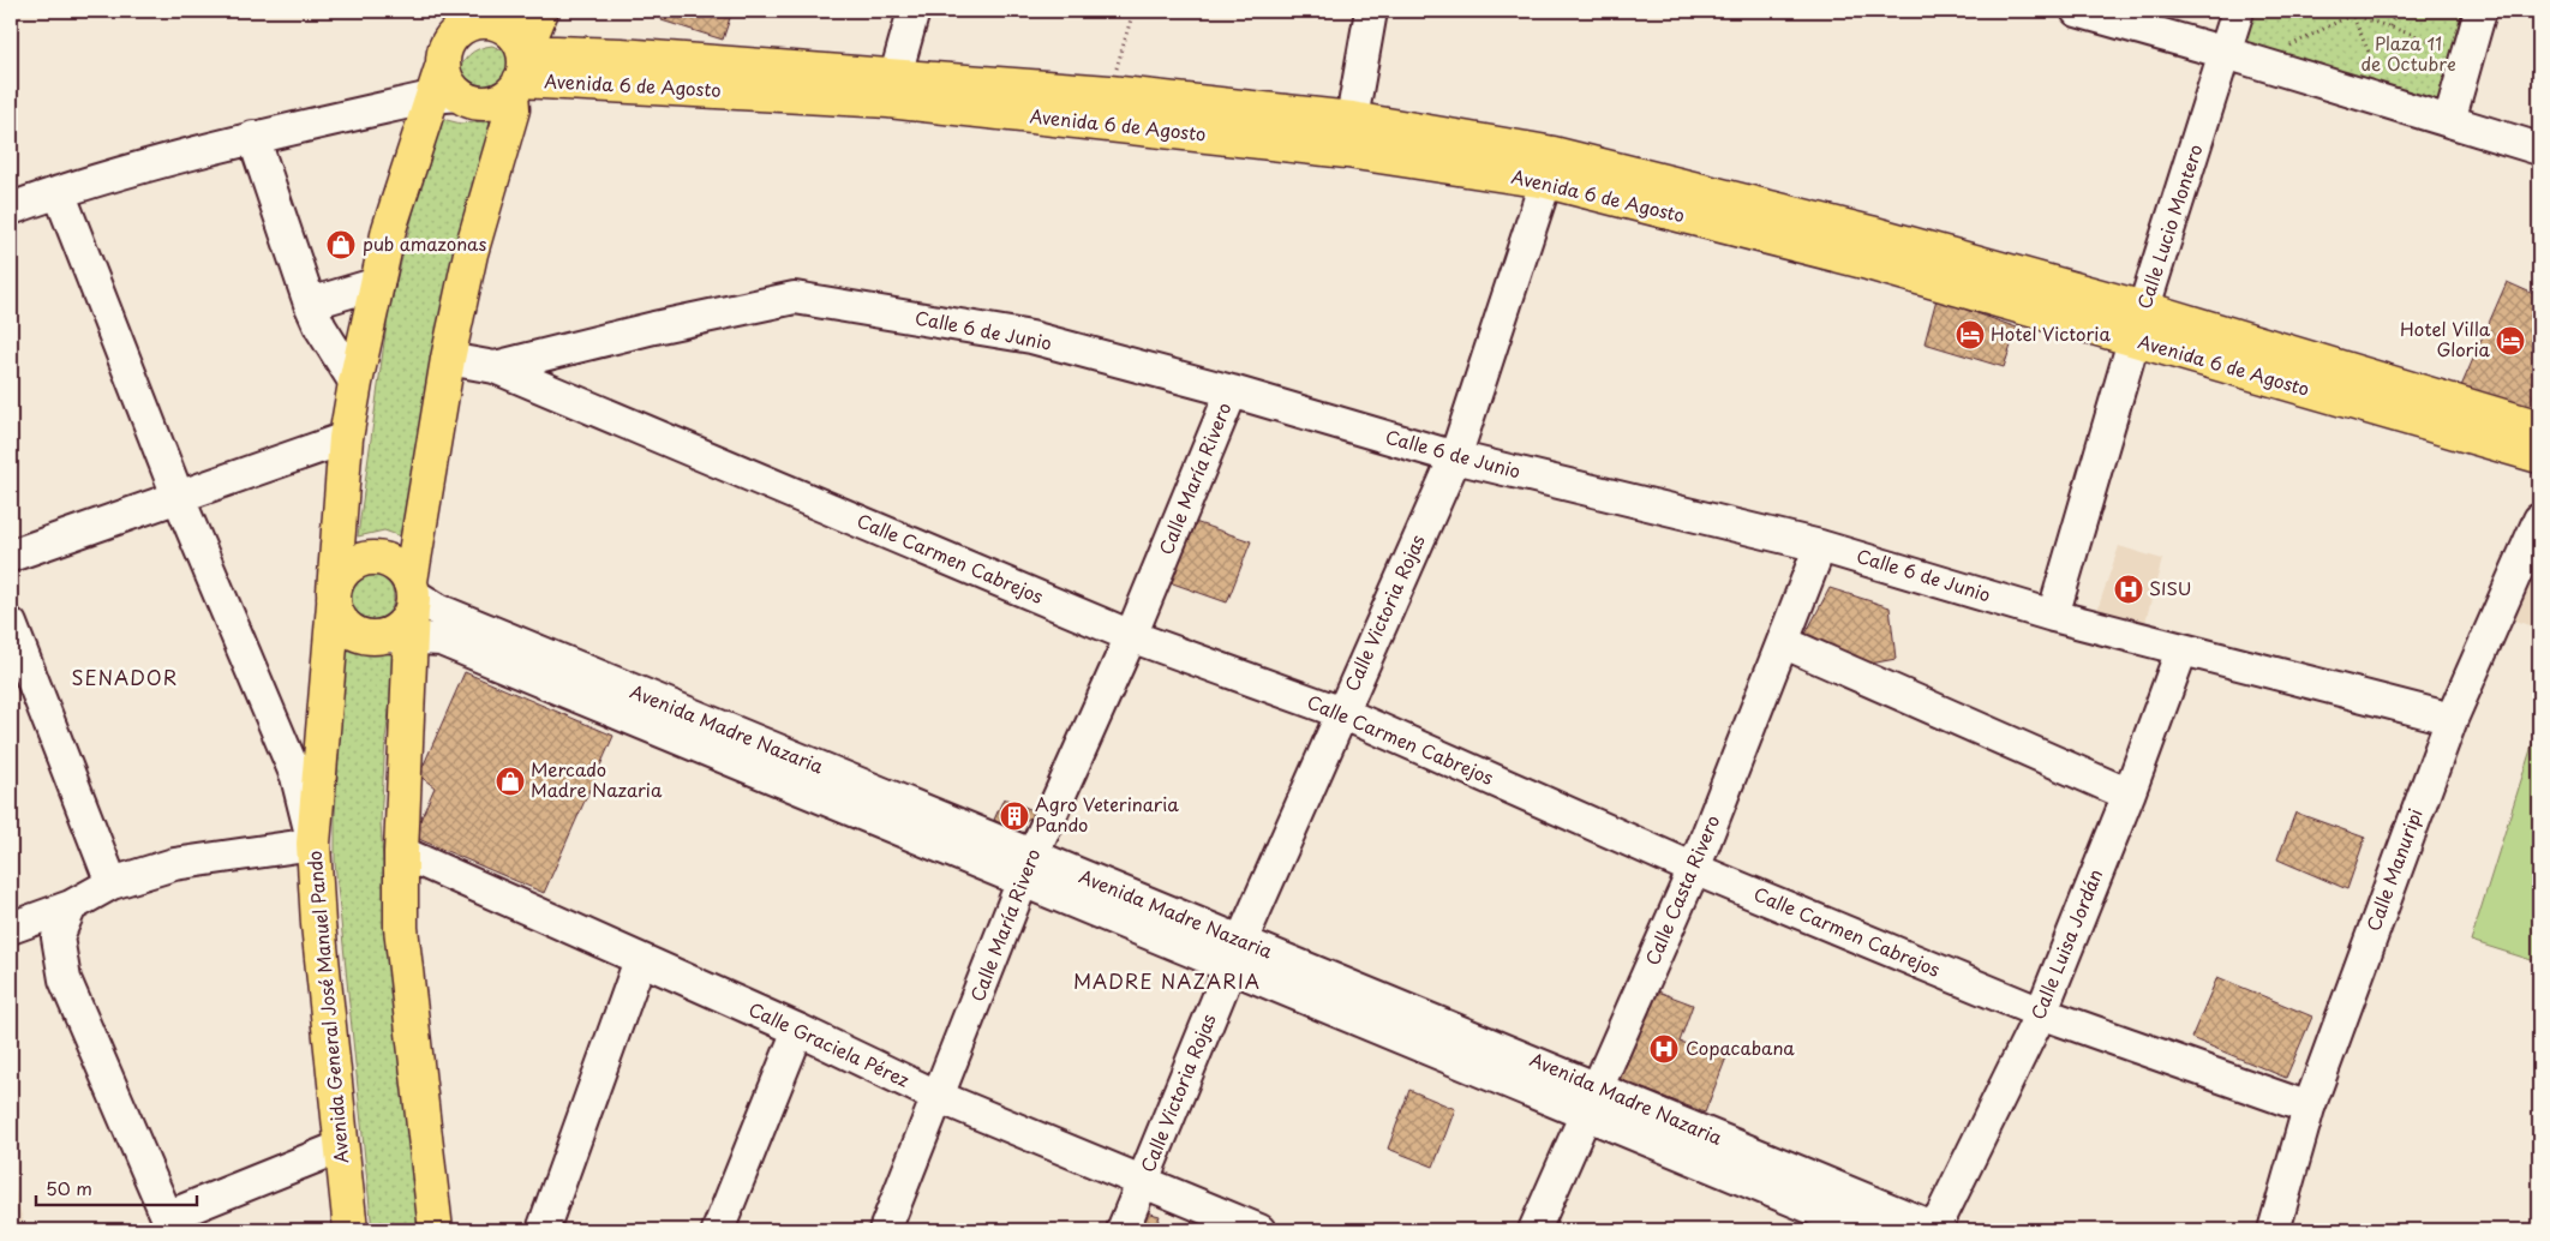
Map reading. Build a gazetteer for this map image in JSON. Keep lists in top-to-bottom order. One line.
{"streets":{"main road":["Avenida 6 de Agosto","Avenida General José Manuel Pando"],"street":["Calle Lucio Montero","Calle 6 de Junio","Calle María Rivero","Calle Carmen Cabrejos","Calle Victoria Rojas","Avenida Madre Nazaria","Calle Manuripi","Calle Casta Rivero","Calle Luisa Jordán","Calle Graciela Pérez"]},"crossings":[["Avenida 6 de Agosto","Calle Lucio Montero"],["Avenida 6 de Agosto","Calle Victoria Rojas"],["Calle Lucio Montero","Calle 6 de Junio"],["Calle 6 de Junio","Calle María Rivero"],["Calle 6 de Junio","Calle Carmen Cabrejos"],["Calle 6 de Junio","Calle Victoria Rojas"],["Calle 6 de Junio","Calle Manuripi"],["Calle 6 de Junio","Calle Casta Rivero"],["Calle 6 de Junio","Calle Luisa Jordán"],["Calle María Rivero","Calle Carmen Cabrejos"],["Calle María Rivero","Avenida Madre Nazaria"],["Calle María Rivero","Calle Graciela Pérez"],["Calle Carmen Cabrejos","Calle Victoria Rojas"],["Calle Carmen Cabrejos","Calle Manuripi"],["Calle Carmen Cabrejos","Calle Casta Rivero"],["Calle Carmen Cabrejos","Calle Luisa Jordán"],["Calle Victoria Rojas","Avenida Madre Nazaria"],["Calle Victoria Rojas","Calle Graciela Pérez"],["Avenida Madre Nazaria","Calle Casta Rivero"],["Avenida Madre Nazaria","Calle Luisa Jordán"],["Avenida Madre Nazaria","Avenida General José Manuel Pando"]],"districts":["SENADOR","MADRE NAZARIA"],"parks":["Plaza 11 de Octubre"],"places":{"shop":["pub amazonas","Mercado Madre Nazaria"],"hotel":["Hotel Victoria","Hotel Villa Gloria"],"hospital":["SISU","Copacabana"],"building":["Agro Veterinaria Pando"]},"scale_bar":"50 m"}
